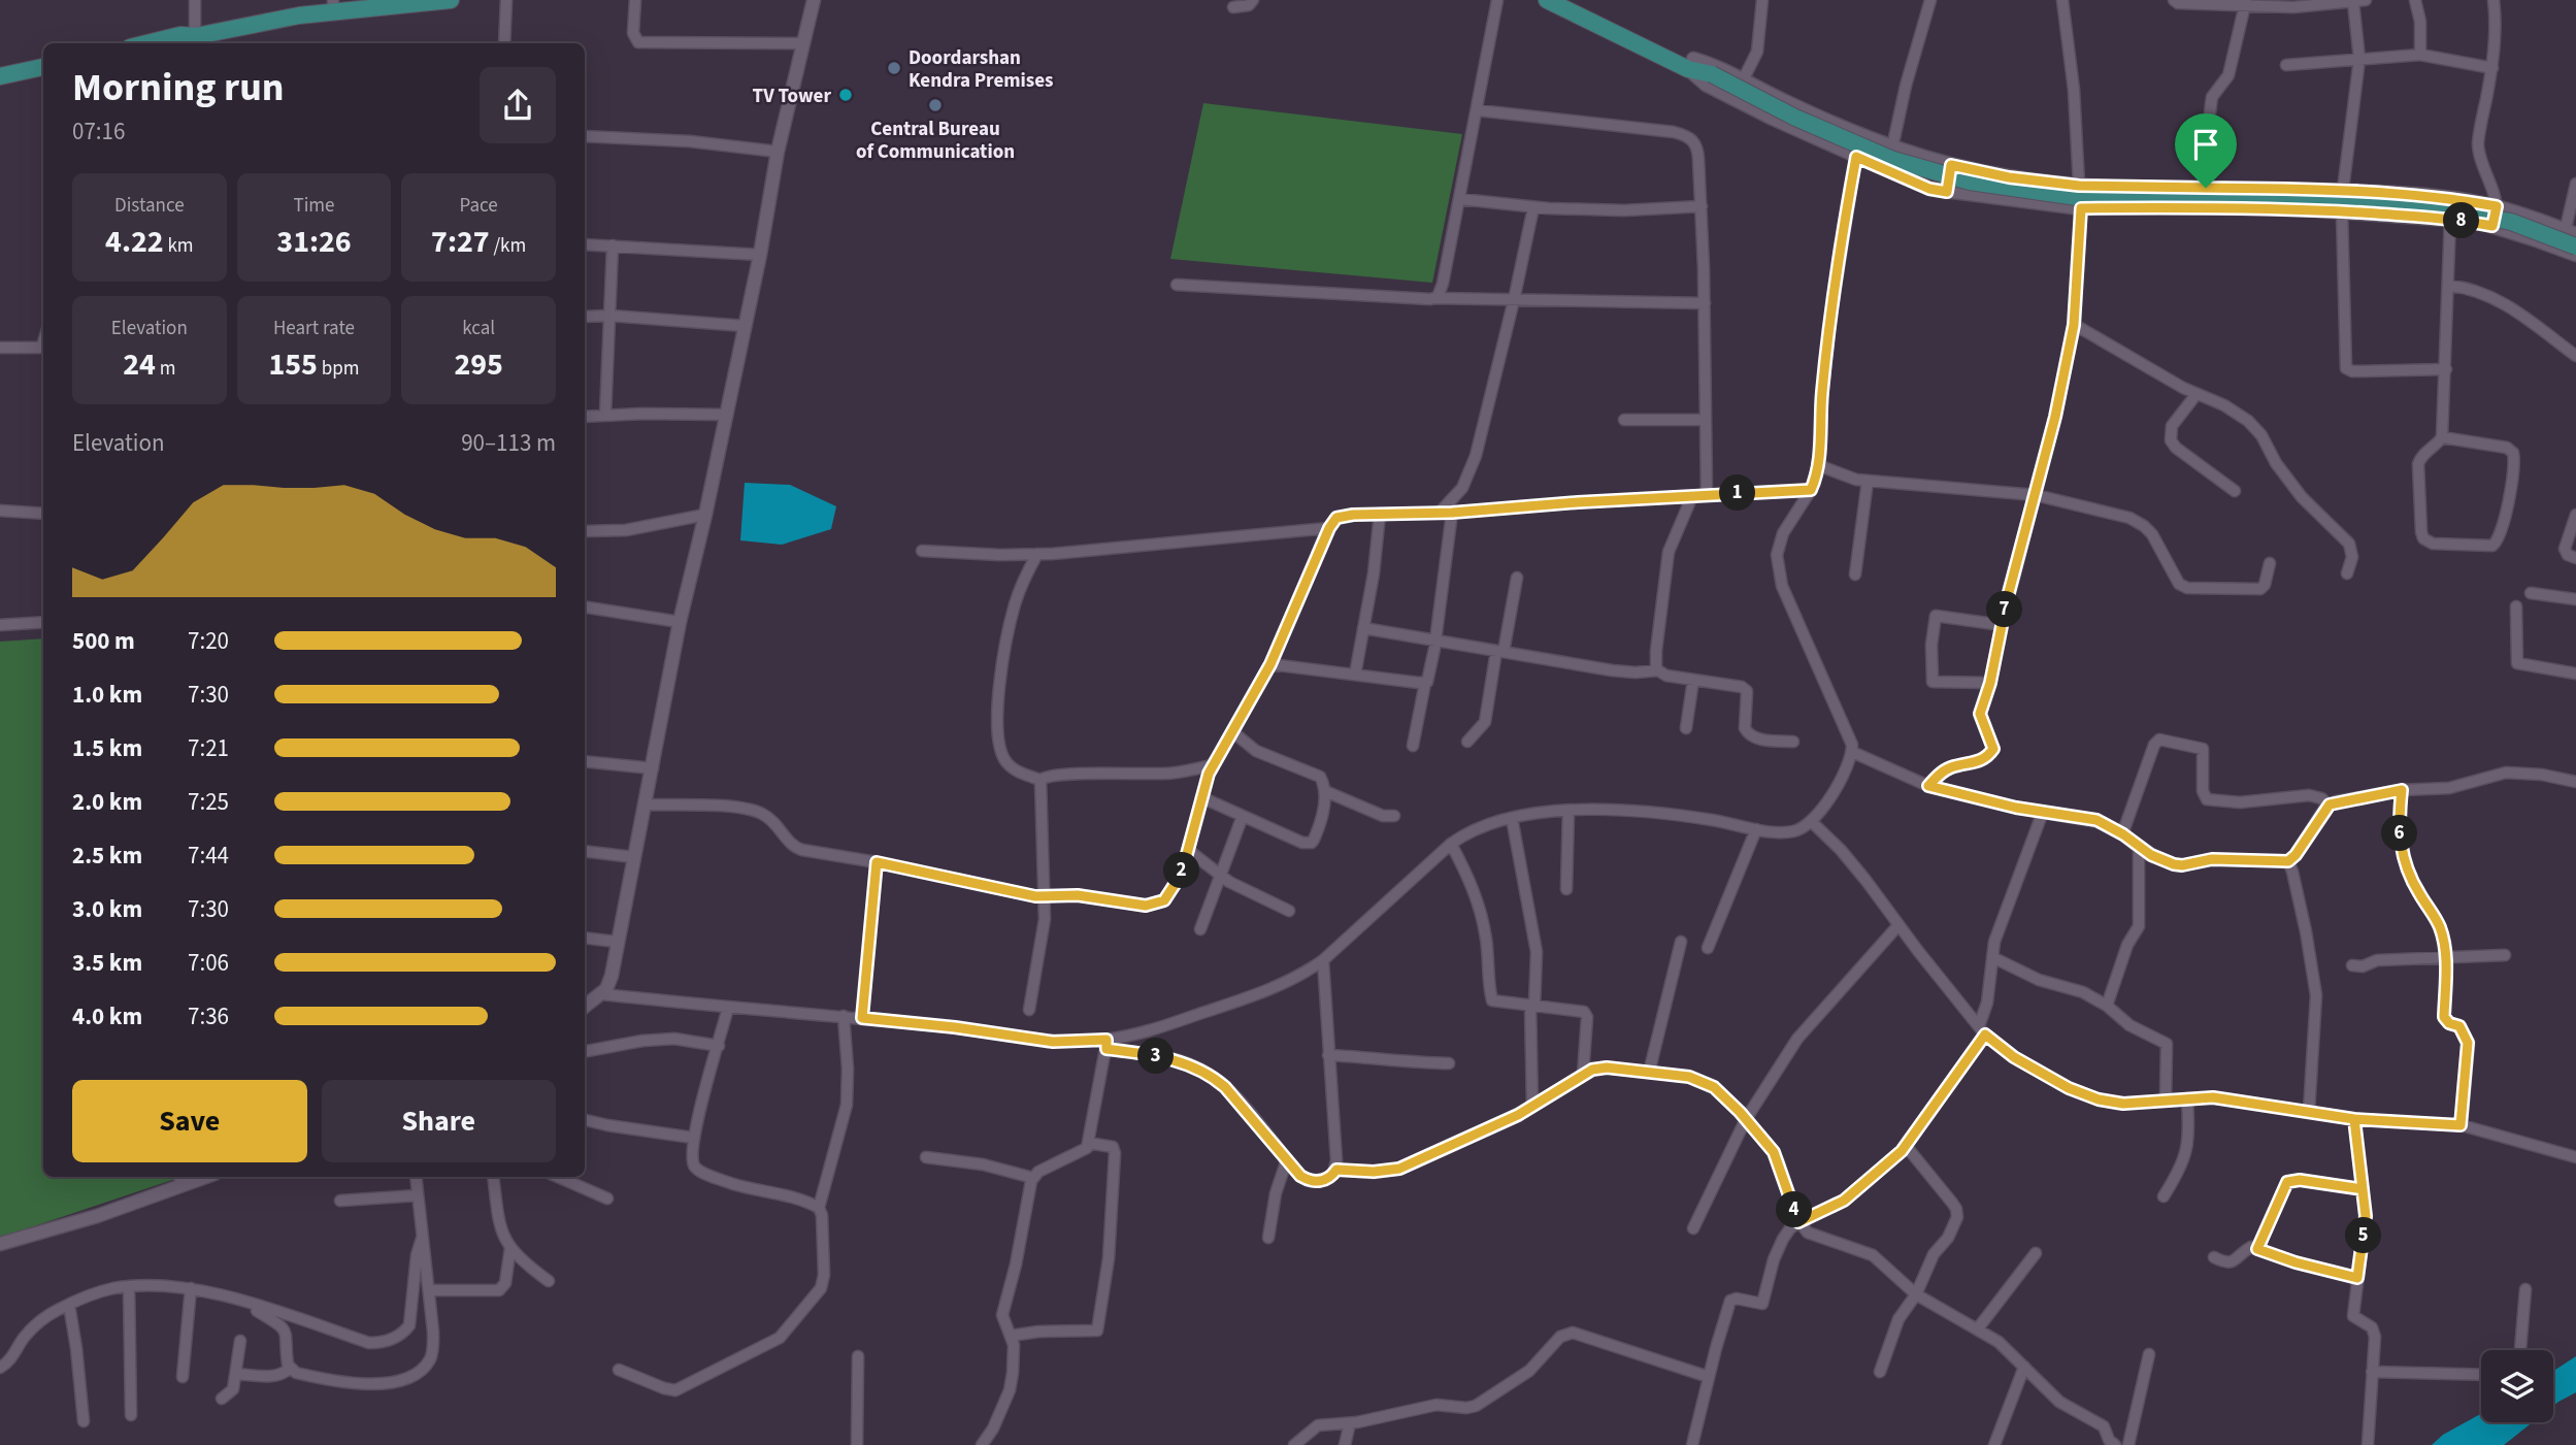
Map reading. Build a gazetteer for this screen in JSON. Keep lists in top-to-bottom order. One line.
{"places":["Doordarshan Kendra Premises","TV Tower","Central Bureau of Communication"],"page":{"heading":["Morning run","07:16"],"stats":[["Distance","4.22 km"],["Time","31:26"],["Pace","7:27 /km"],["Elevation","24 m"],["Heart rate","155 bpm"],["kcal","295"]],"pins":["8","1","7","6","2","3","4","5"],"chart":["Elevation","90–113 m"],"list":[{"name":"500 m","note":"7:20"},{"name":"1.0 km","note":"7:30"},{"name":"1.5 km","note":"7:21"},{"name":"2.0 km","note":"7:25"},{"name":"2.5 km","note":"7:44"},{"name":"3.0 km","note":"7:30"},{"name":"3.5 km","note":"7:06"},{"name":"4.0 km","note":"7:36"}],"buttons":["Save","Share"]}}
